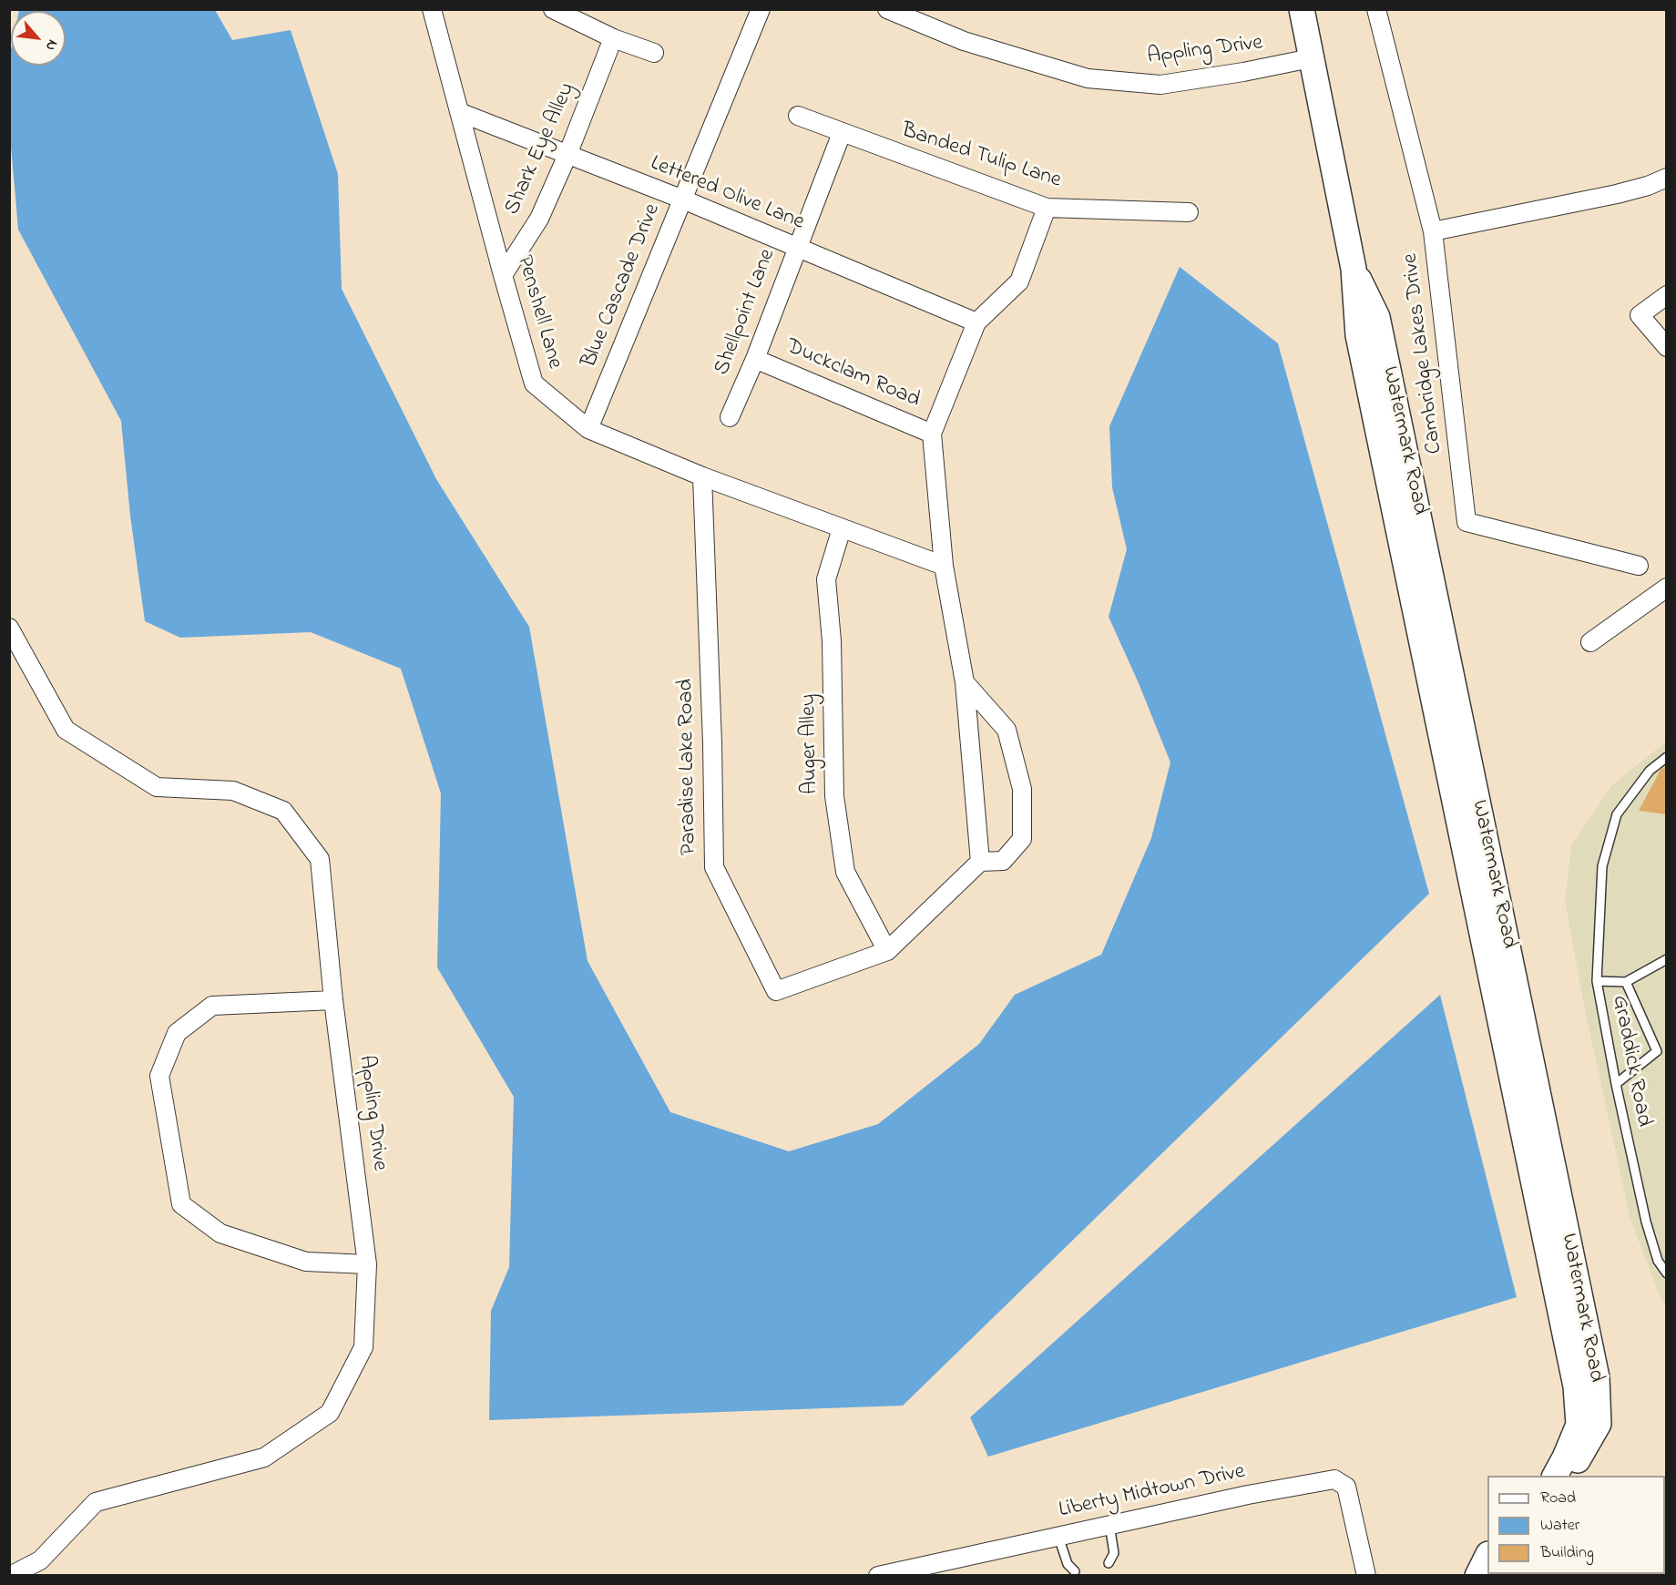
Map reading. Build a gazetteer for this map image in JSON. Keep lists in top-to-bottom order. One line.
{"streets":{"street":["Appling Drive","Shark Eye Alley","Banded Tulip Lane","Lettered Olive Lane","Blue Cascade Drive","Penshell Lane","Shellpoint Lane","Cambridge Lakes Drive","Duckclam Road","Watermark Road","Auger Alley","Paradise Lake Road","Liberty Midtown Drive"],"lane":["Graddick Road"]},"crossings":[["Appling Drive","Watermark Road"],["Shark Eye Alley","Lettered Olive Lane"],["Shark Eye Alley","Penshell Lane"],["Banded Tulip Lane","Shellpoint Lane"],["Lettered Olive Lane","Blue Cascade Drive"],["Lettered Olive Lane","Penshell Lane"],["Lettered Olive Lane","Shellpoint Lane"],["Blue Cascade Drive","Penshell Lane"],["Penshell Lane","Auger Alley"],["Penshell Lane","Paradise Lake Road"],["Shellpoint Lane","Duckclam Road"],["Auger Alley","Paradise Lake Road"]],"legend":["Road","Water","Building"],"north":"bottom right"}
